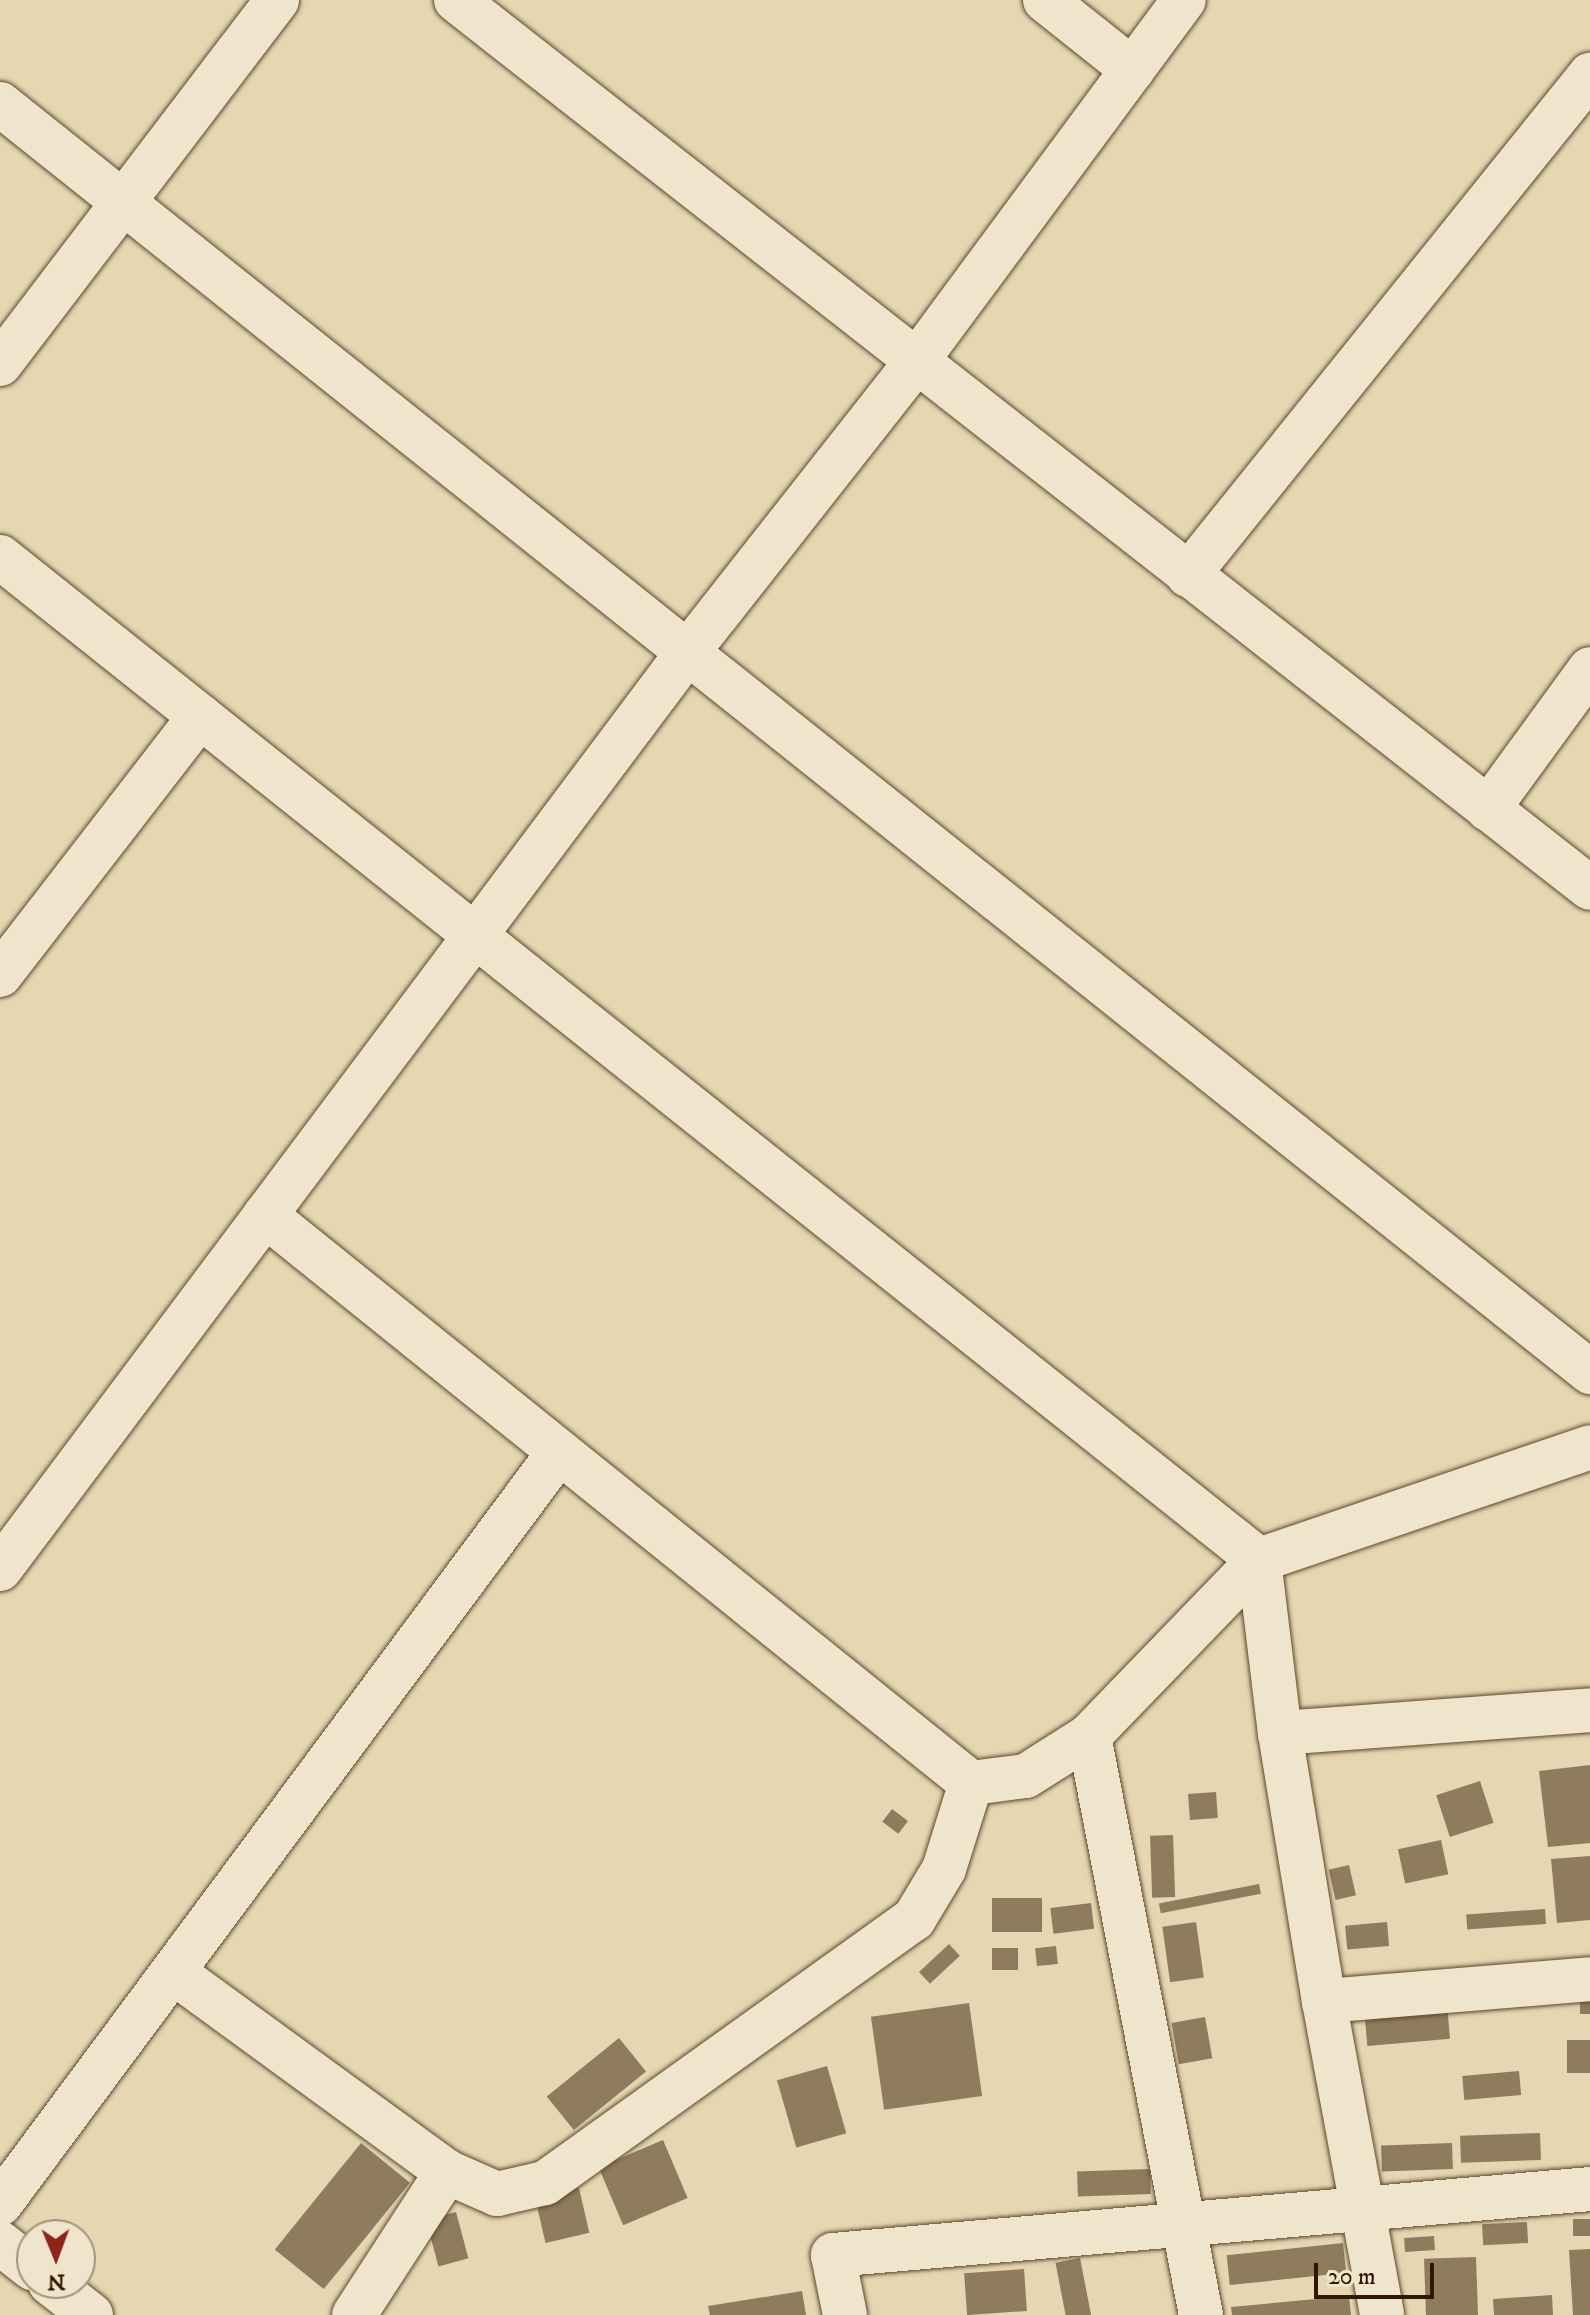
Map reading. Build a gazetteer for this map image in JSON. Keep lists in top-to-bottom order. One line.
{"scale_bar":"20 m","north":"bottom"}
